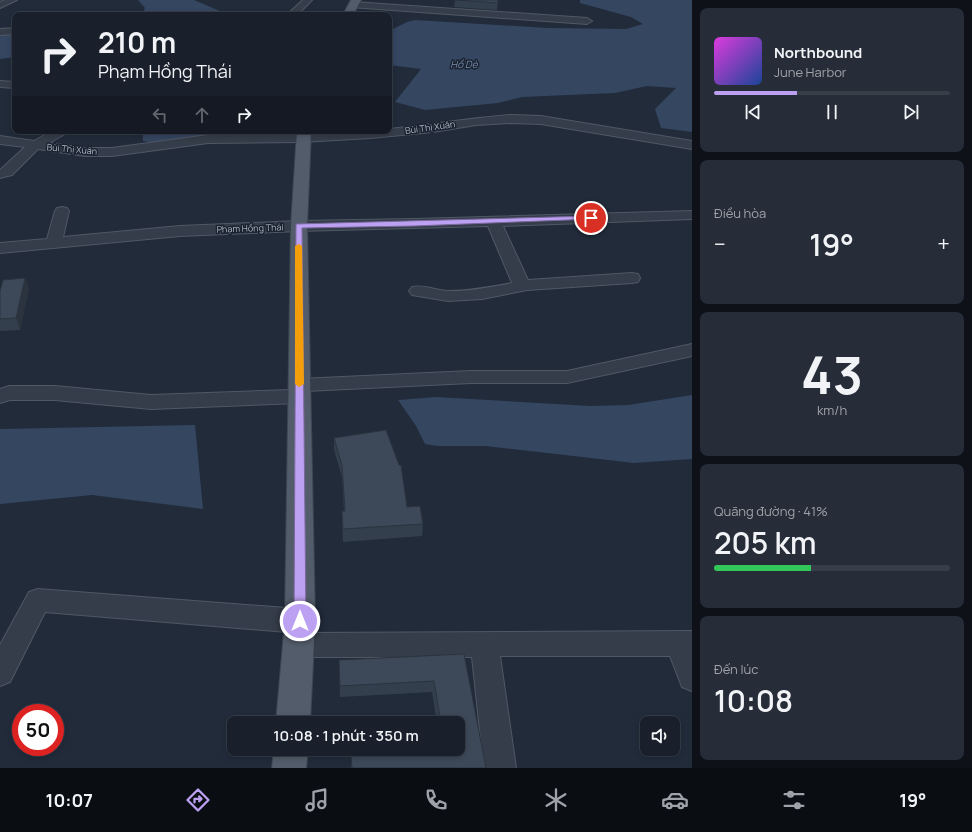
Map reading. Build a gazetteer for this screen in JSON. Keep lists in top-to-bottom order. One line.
{"streets":{"street":["Bùi Thị Xuân","Phạm Hồng Thái"]},"water":["Hồ Dè"],"page":{"turn":["210 m","Phạm Hồng Thái"],"song":["Northbound","June Harbor"],"tile":["Điều hòa",["43","km/h"],["Quãng đường · 41%","205 km"],["Đến lúc","10:08"]],"heat":["−","19°","+"],"limit":"50","trip":"10:08 · 1 phút · 350 m","tabs":["10:07","19°"]}}
